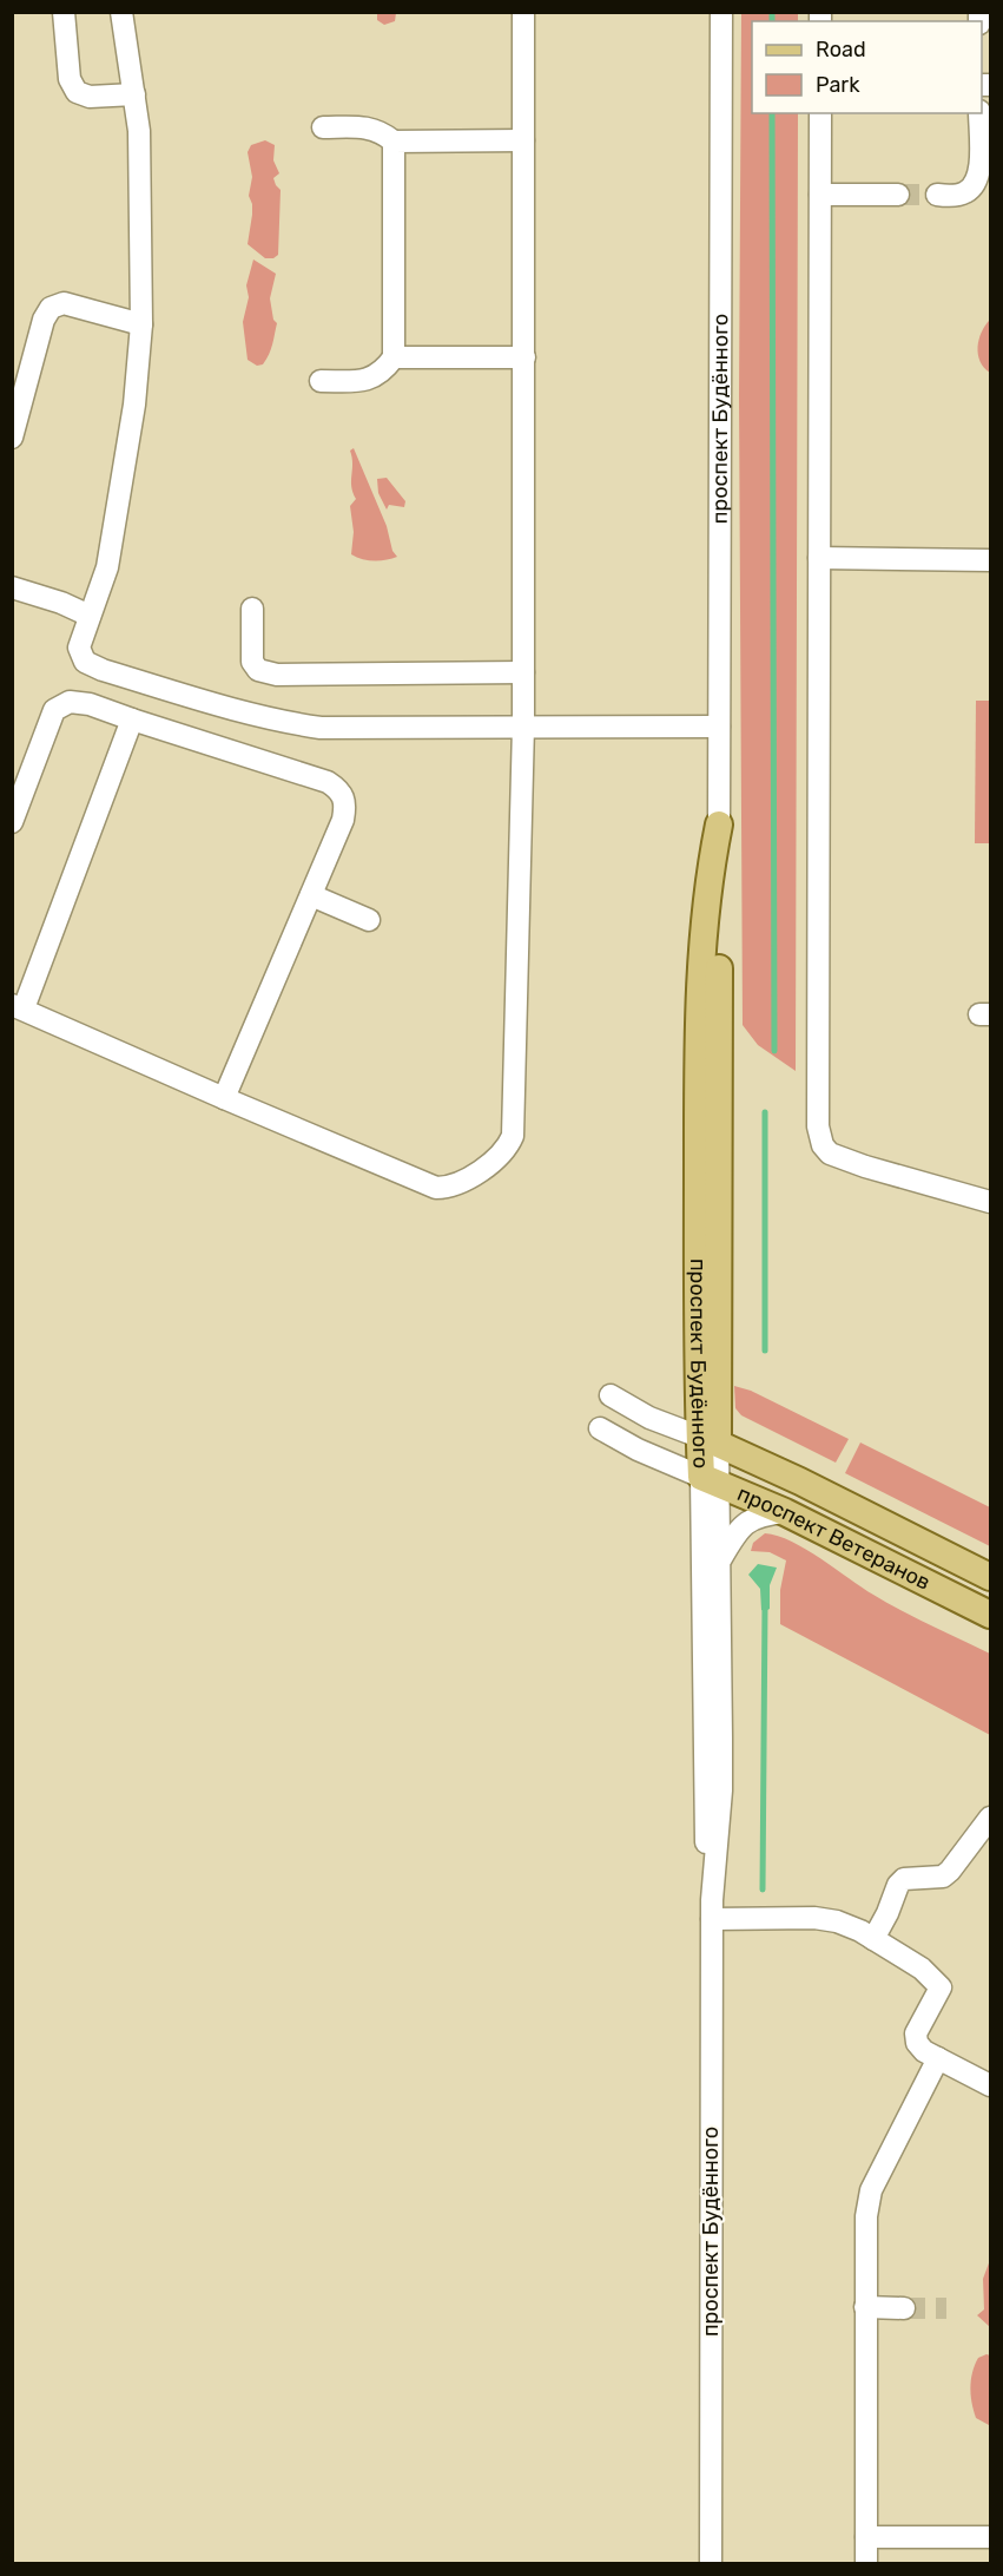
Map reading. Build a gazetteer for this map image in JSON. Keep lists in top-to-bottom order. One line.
{"streets":{"main road":["проспект Будённого","проспект Ветеранов"]},"crossings":[["проспект Будённого","проспект Ветеранов"]],"legend":["Road","Park"]}
